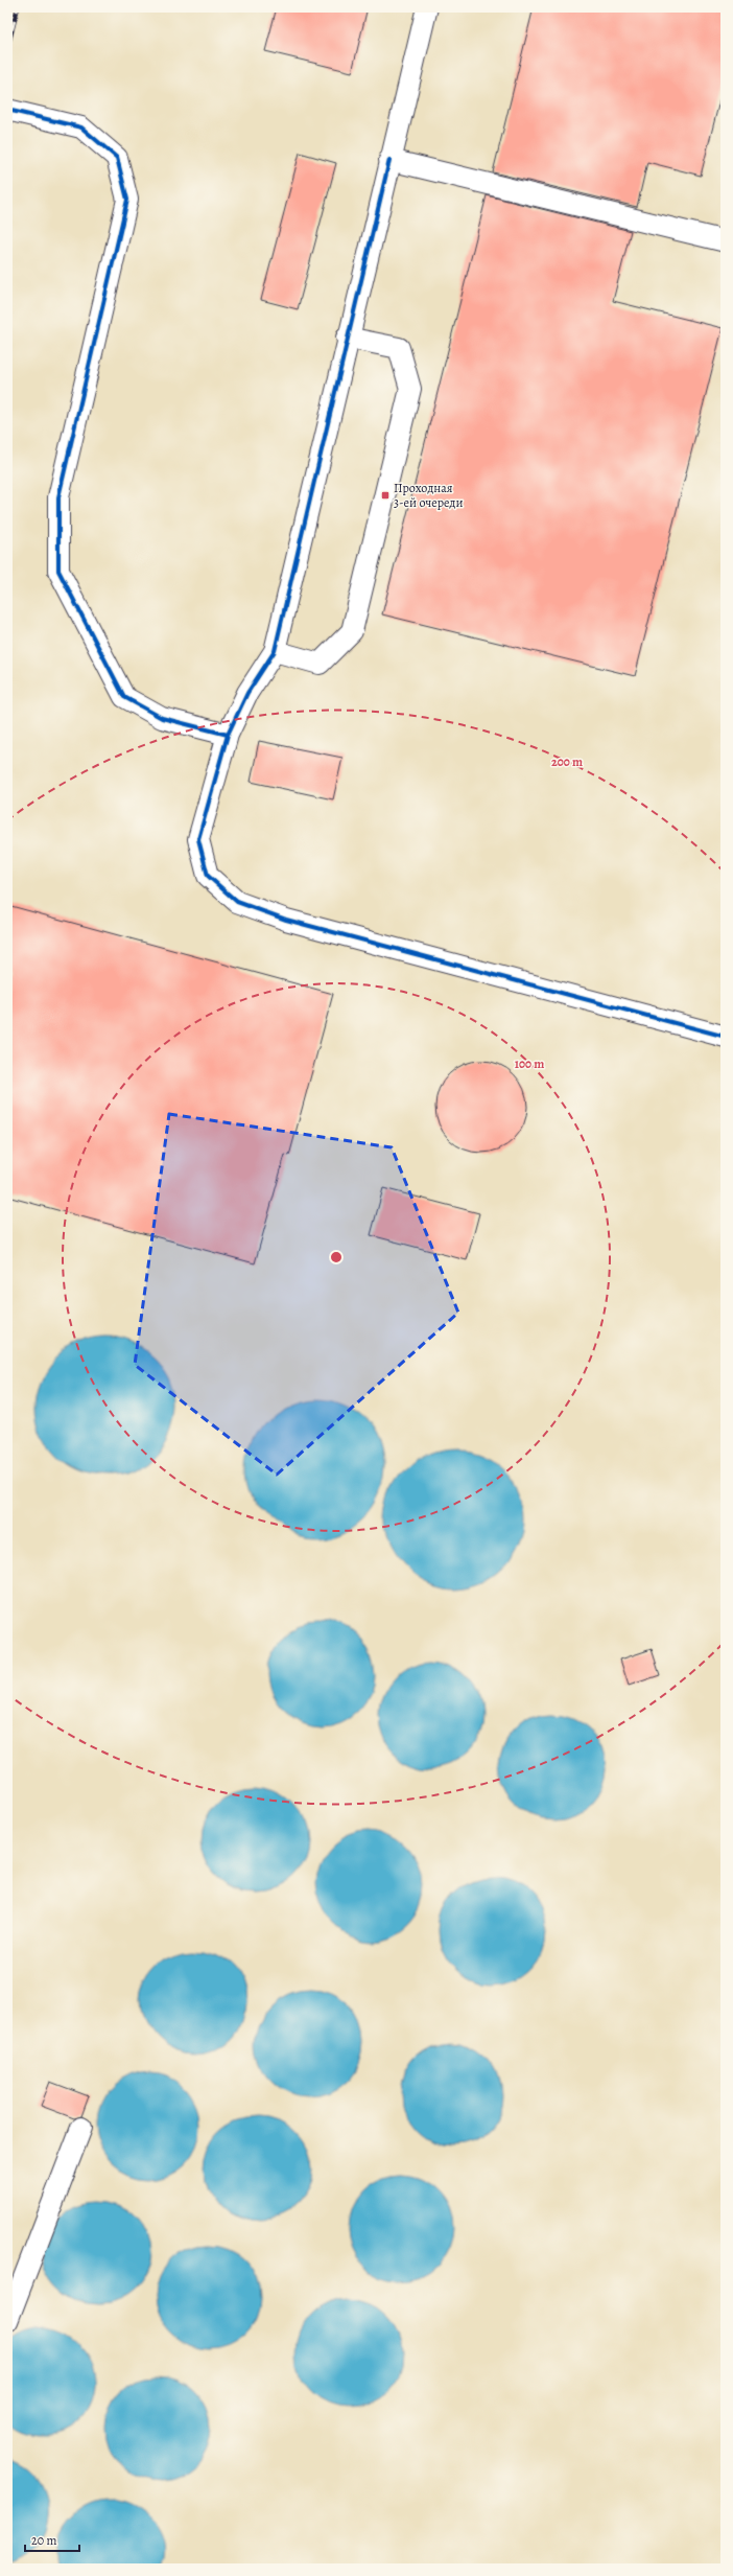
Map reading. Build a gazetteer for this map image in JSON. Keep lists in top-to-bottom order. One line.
{"places":{"transit":["Проходная 3-ей очереди"]},"scale_bar":"20 m","rings":["200 m","100 m"]}
